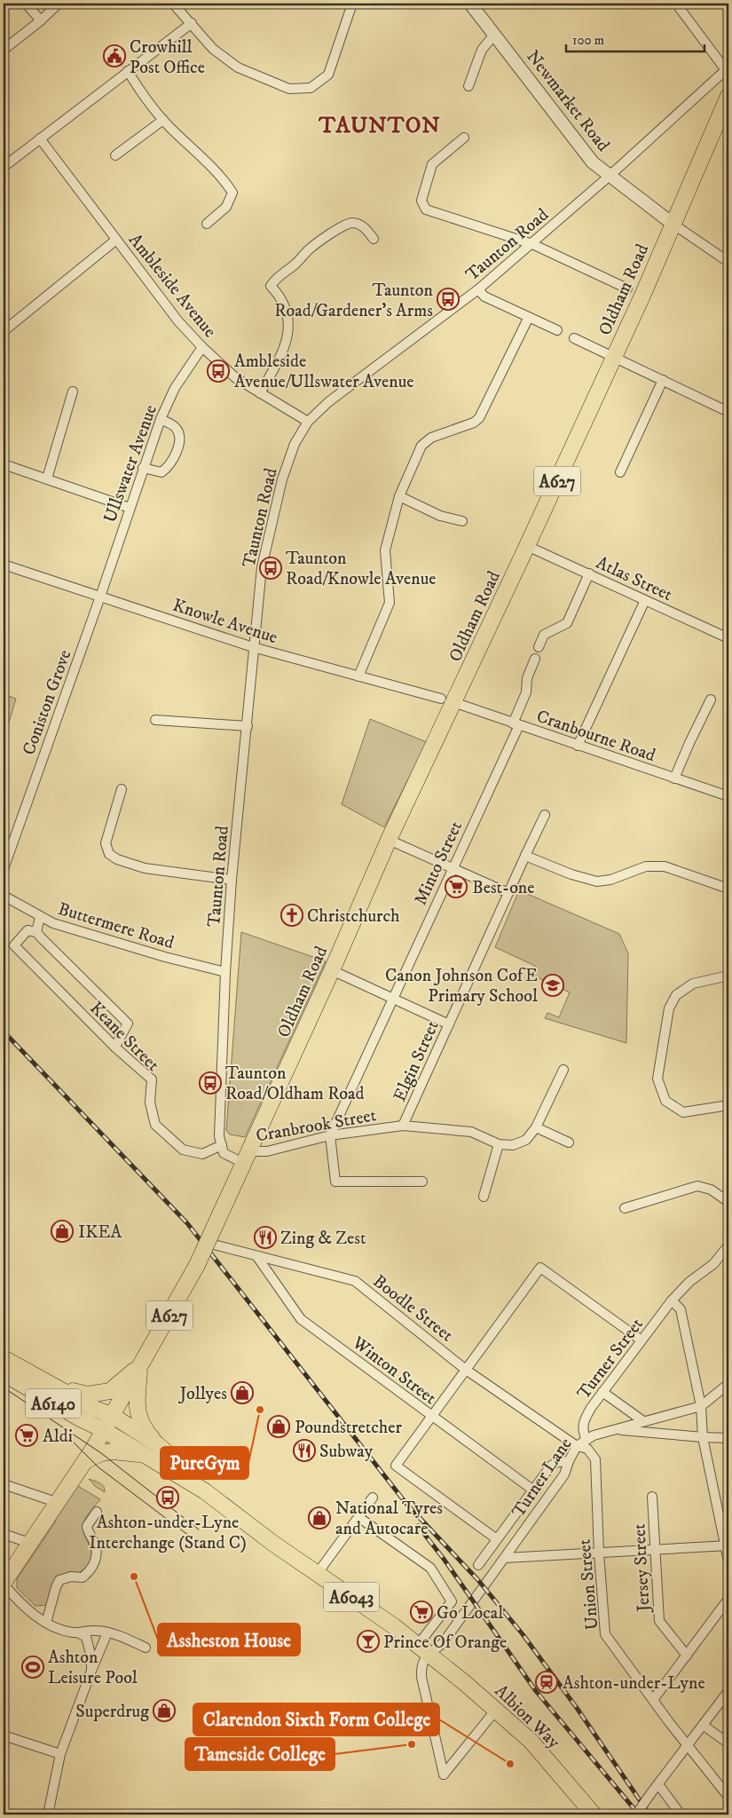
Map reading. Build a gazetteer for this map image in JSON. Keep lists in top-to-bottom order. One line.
{"streets":{"highway":["Oldham Road","A627","A6140","A6043","Albion Way"],"street":["Newmarket Road","Taunton Road","Ambleside Avenue","Ullswater Avenue","Atlas Street","Knowle Avenue","Coniston Grove","Cranbourne Road","Minto Street","Buttermere Road","Keane Street","Elgin Street","Cranbrook Street","Boodle Street","Turner Street","Winton Street","Turner Lane","Jersey Street","Union Street"]},"crossings":[["Newmarket Road","Taunton Road"],["Newmarket Road","Oldham Road"],["Taunton Road","Ambleside Avenue"],["Taunton Road","Knowle Avenue"],["Taunton Road","Buttermere Road"],["Taunton Road","Keane Street"],["Ambleside Avenue","Ullswater Avenue"],["Oldham Road","A627"],["Oldham Road","Atlas Street"],["Oldham Road","Knowle Avenue"],["Oldham Road","Cranbourne Road"],["Oldham Road","Cranbrook Street"],["Oldham Road","Boodle Street"],["Oldham Road","A6140"],["Oldham Road","A6043"],["Ullswater Avenue","Knowle Avenue"],["Ullswater Avenue","Coniston Grove"],["Knowle Avenue","Coniston Grove"],["Knowle Avenue","Cranbourne Road"],["Cranbourne Road","Minto Street"],["Minto Street","Cranbrook Street"],["Elgin Street","Cranbrook Street"],["Boodle Street","Winton Street"],["Boodle Street","Turner Lane"],["Boodle Street","Union Street"],["Turner Street","Turner Lane"],["A6140","A6043"],["Turner Lane","Union Street"],["Turner Lane","A6043"],["Turner Lane","Albion Way"],["A6043","Albion Way"]],"districts":["TAUNTON"],"places":{"public building":["Crowhill Post Office"],"bus stop":["Taunton Road/Gardener's Arms","Ambleside Avenue/Ullswater Avenue","Taunton Road/Knowle Avenue","Taunton Road/Oldham Road","Ashton-under-Lyne Interchange (Stand C)"],"supermarket":["Best-one","Aldi","Go Local"],"church":["Christchurch"],"school or university":["Canon Johnson CofE Primary School"],"shop":["IKEA","Jollyes","Poundstretcher","National Tyres and Autocare","Superdrug"],"restaurant":["Zing & Zest","Subway"],"other":["PureGym","Assheston House","Tameside College","Clarendon Sixth Form College"],"bar":["Prince Of Orange"],"sports":["Ashton Leisure Pool"],"station":["Ashton-under-Lyne"]},"scale_bar":"100 m"}
